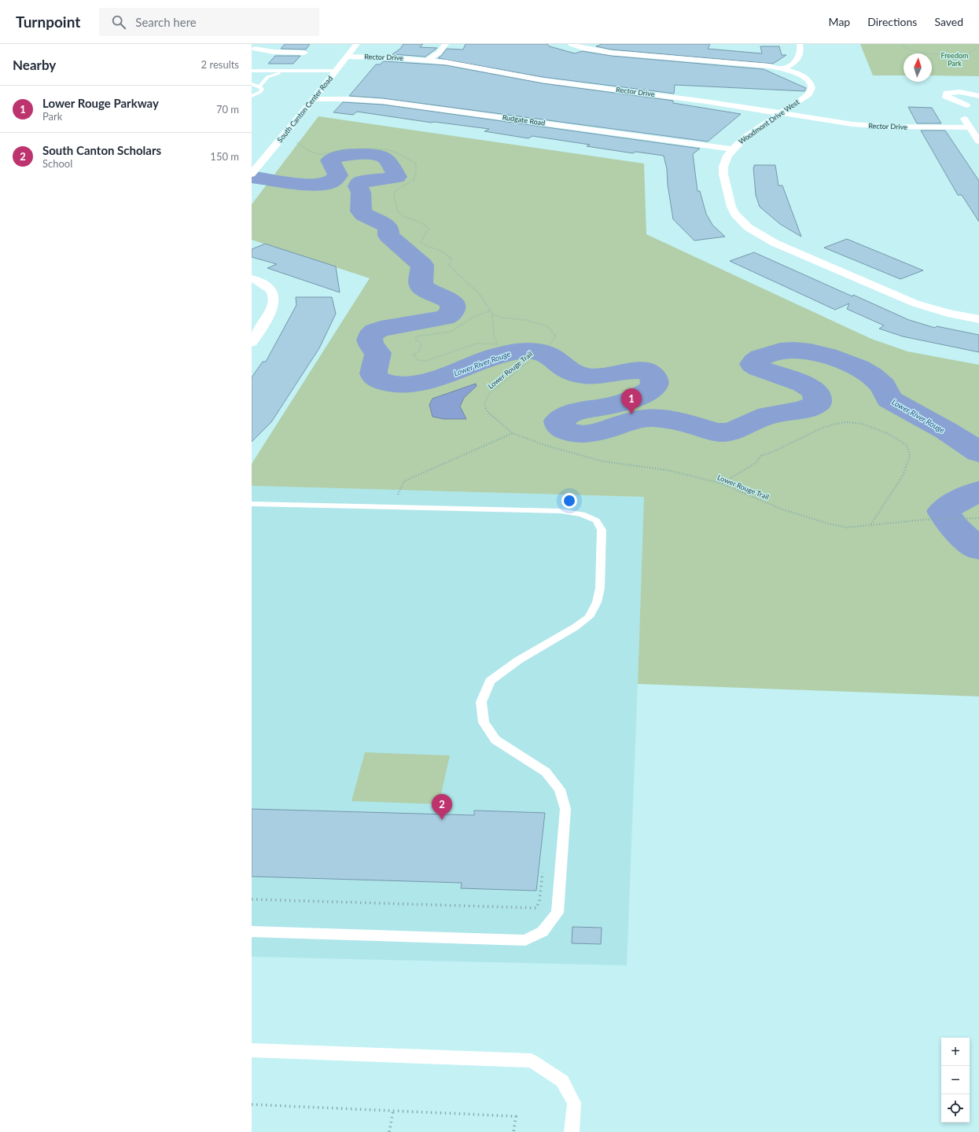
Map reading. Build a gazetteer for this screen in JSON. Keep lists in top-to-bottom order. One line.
{"streets":{"street":["Rector Drive","South Canton Center Road","Rudgate Road","Woodmont Drive West"],"path":["Lower Rouge Trail"]},"crossings":[["Rector Drive","South Canton Center Road"],["Rector Drive","Woodmont Drive West"],["South Canton Center Road","Rudgate Road"],["Rudgate Road","Woodmont Drive West"]],"water":["Lower River Rouge"],"parks":["Freedom Park"],"north":"top","page":{"header":"Turnpoint","search":"Search here","nav":["Map","Directions","Saved"],"heading":["Nearby","2 results"],"list":[{"mark":"1","name":"Lower Rouge Parkway","note":"Park","value":"70 m"},{"mark":"2","name":"South Canton Scholars","note":"School","value":"150 m"}],"pins":["1","2"],"map_buttons":["+","−"]}}
